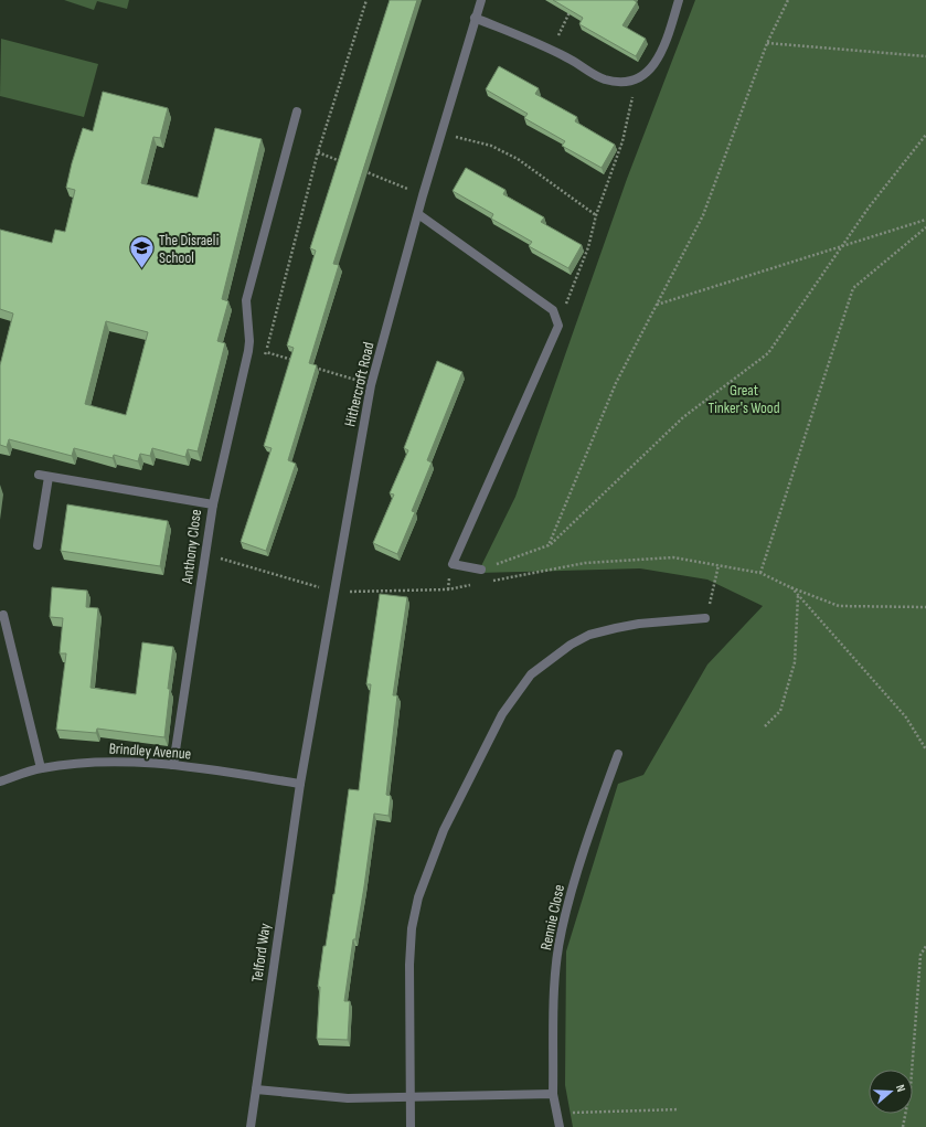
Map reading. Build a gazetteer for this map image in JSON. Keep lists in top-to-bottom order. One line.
{"streets":{"street":["Hithercroft Road","Anthony Close","Brindley Avenue","Rennie Close","Telford Way"]},"crossings":[["Hithercroft Road","Brindley Avenue"],["Hithercroft Road","Telford Way"],["Anthony Close","Brindley Avenue"],["Brindley Avenue","Telford Way"]],"parks":["Great Tinker's Wood"],"places":{"school or university":["The Disraeli School"]},"north":"right"}
